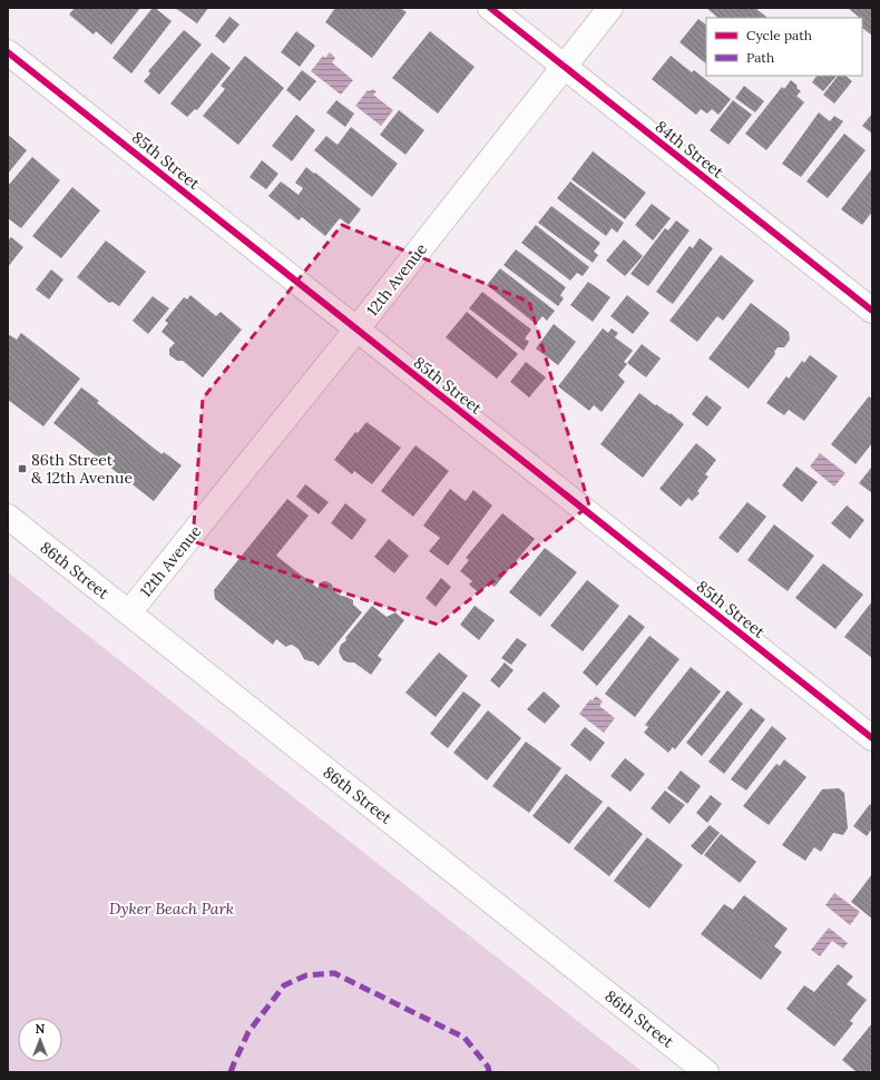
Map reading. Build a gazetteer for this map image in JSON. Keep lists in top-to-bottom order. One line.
{"streets":{"street":["84th Street","85th Street","12th Avenue","86th Street"]},"crossings":[["84th Street","12th Avenue"],["85th Street","12th Avenue"],["12th Avenue","86th Street"]],"parks":["Dyker Beach Park"],"places":{"transit":["86th Street & 12th Avenue"]},"legend":["Cycle path","Path"],"north":"top"}
